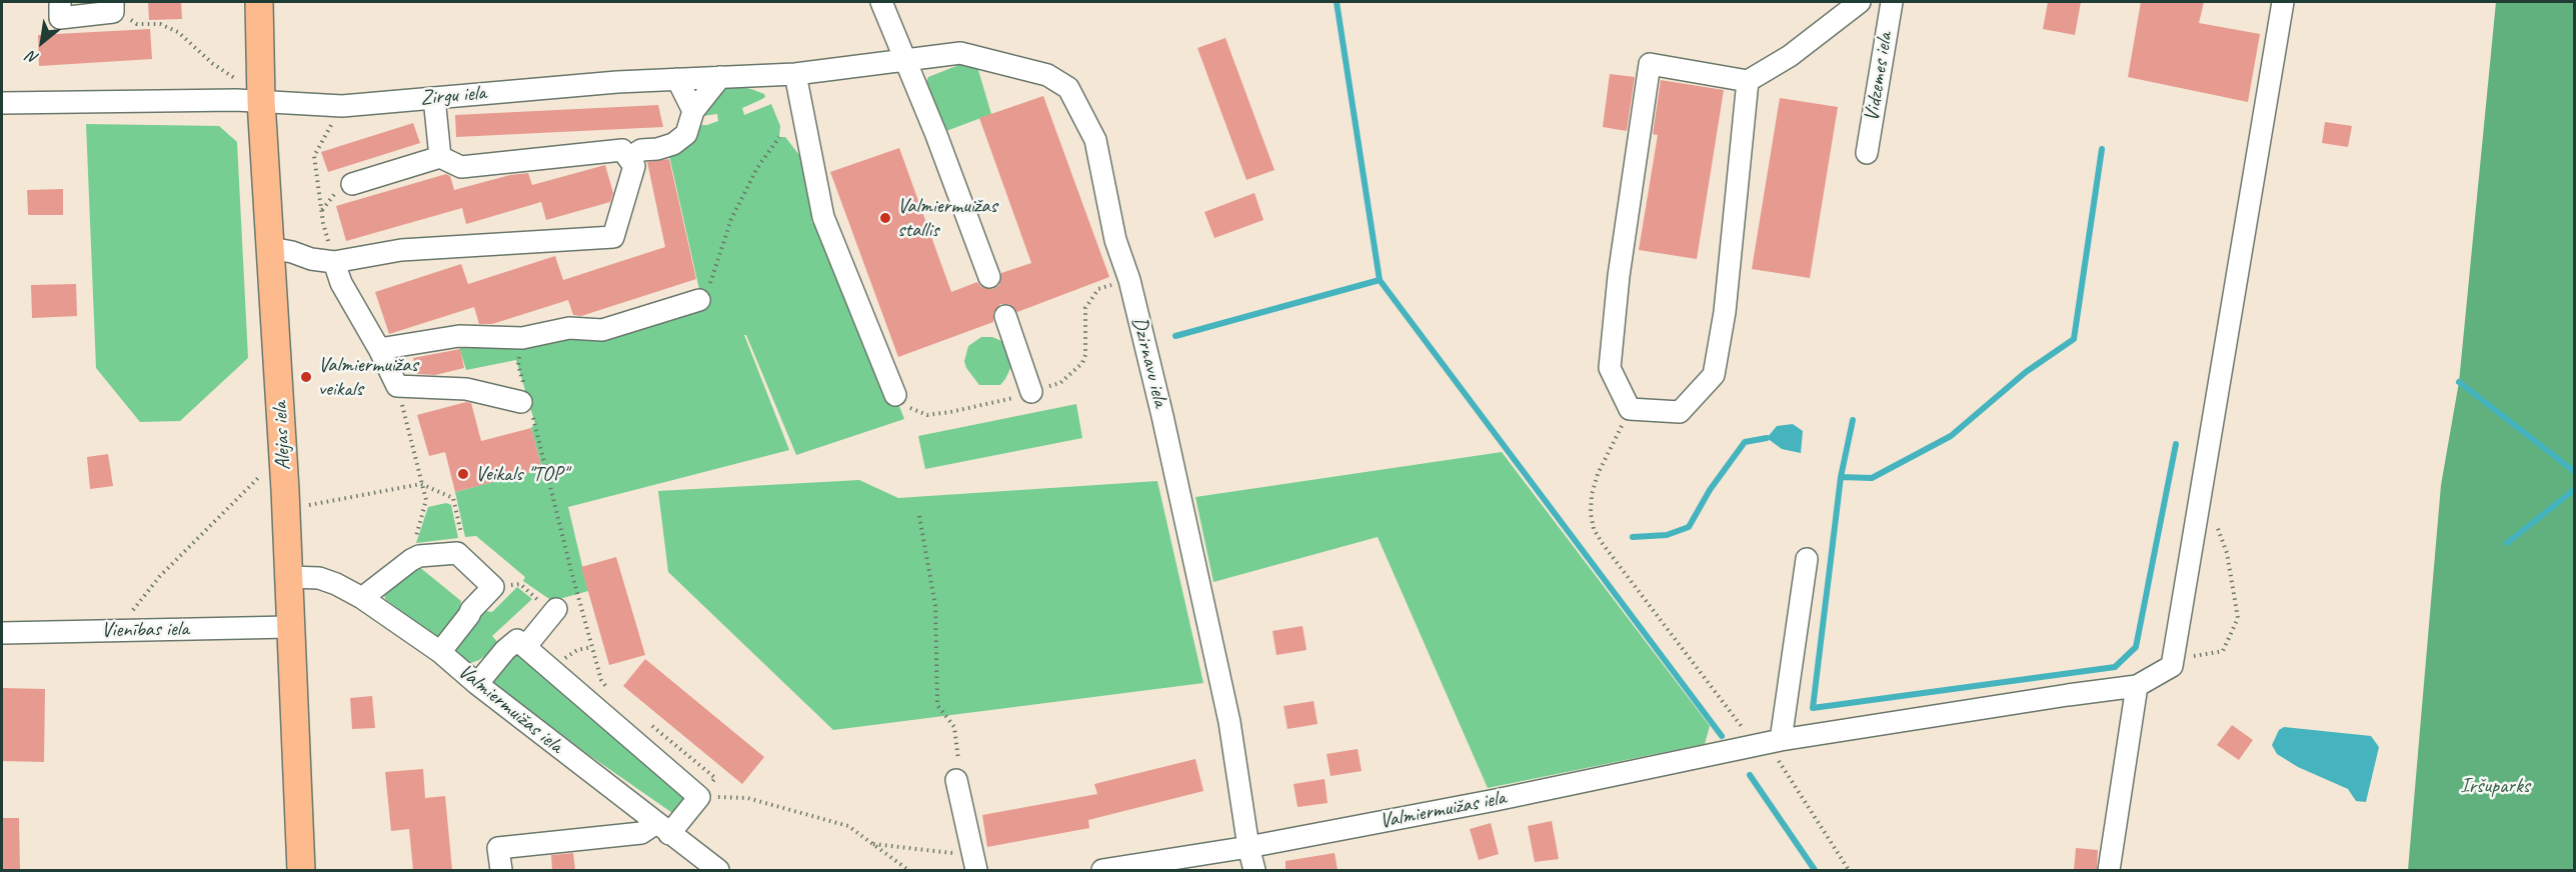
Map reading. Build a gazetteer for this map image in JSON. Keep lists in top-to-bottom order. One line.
{"streets":{"main road":["Alejas iela"],"street":["Vidzemes iela","Zirgu iela","Dzirnavu iela","Vienības iela","Valmiermuižas iela"]},"crossings":[["Zirgu iela","Dzirnavu iela"],["Zirgu iela","Alejas iela"],["Dzirnavu iela","Valmiermuižas iela"],["Alejas iela","Vienības iela"],["Alejas iela","Valmiermuižas iela"]],"parks":["Iršuparks"],"places":["Valmiermuižas stallis","Valmiermuižas veikals","Veikals \"TOP\""],"north":"bottom left"}
